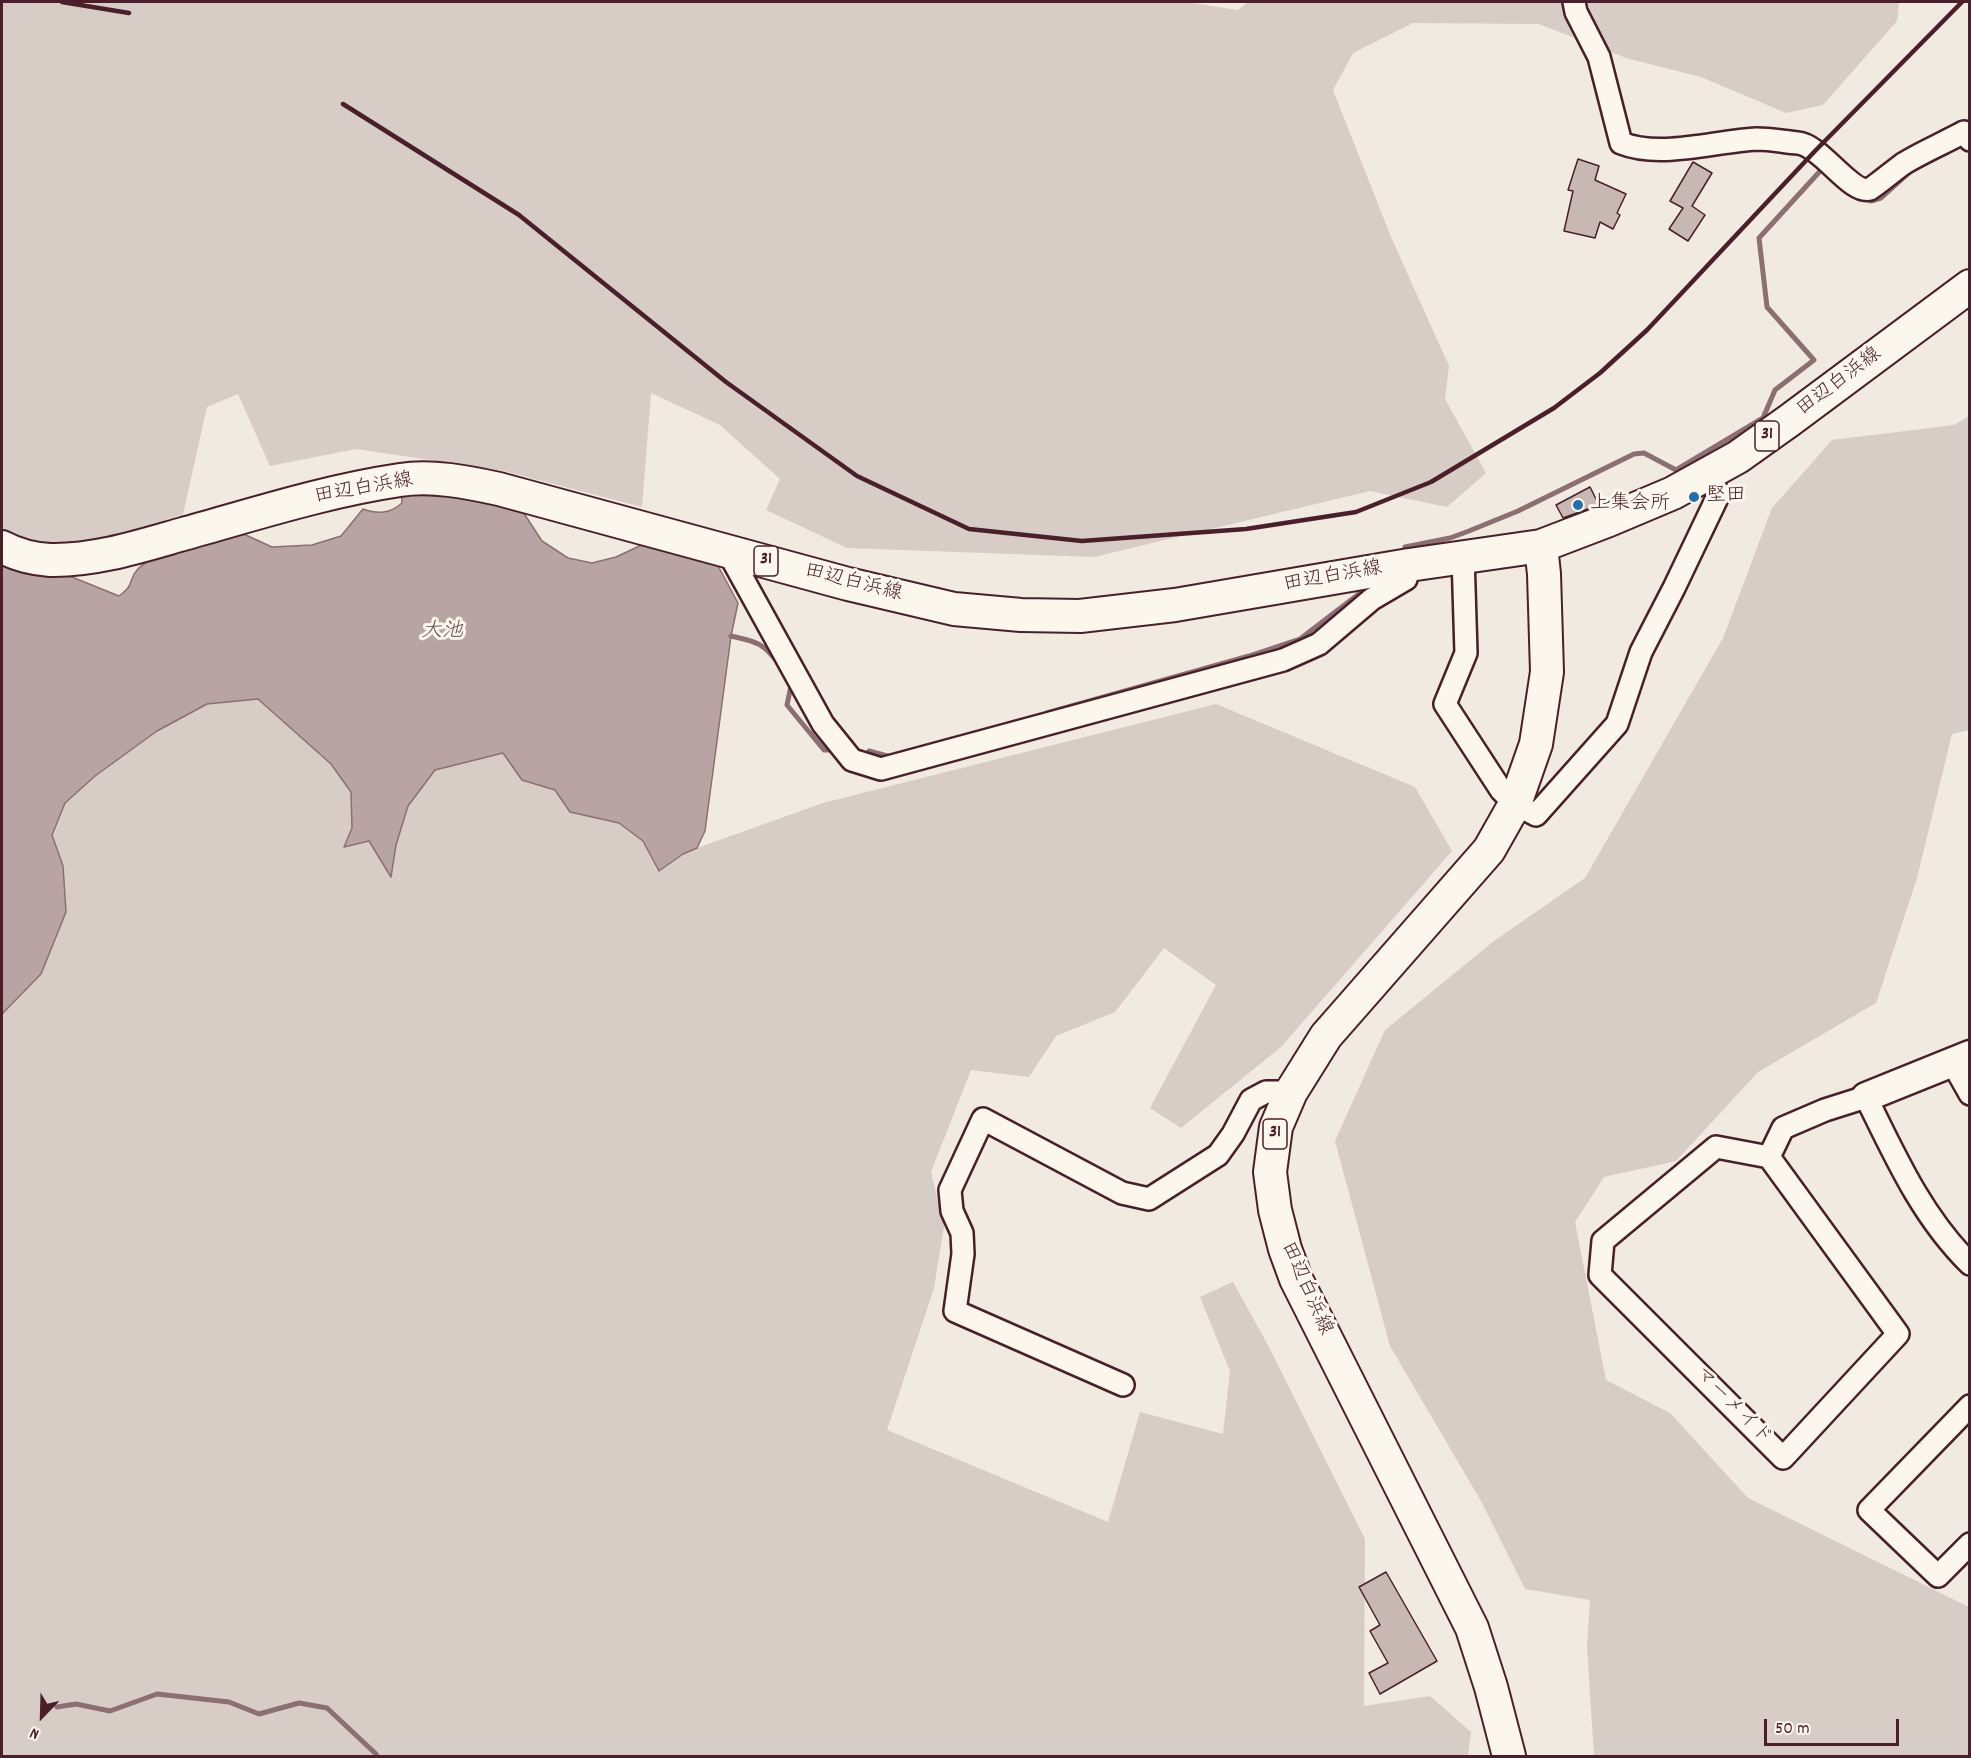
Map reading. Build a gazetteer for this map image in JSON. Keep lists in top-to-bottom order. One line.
{"streets":{"main road":["田辺白浜線","31"],"street":["マーメイド"]},"water":["大池"],"places":["堅田","上集会所"],"scale_bar":"50 m","north":"bottom left"}
